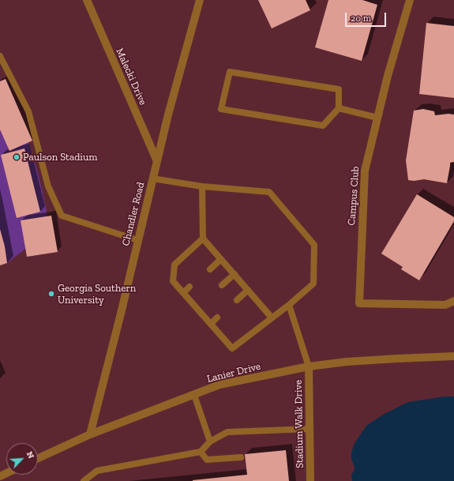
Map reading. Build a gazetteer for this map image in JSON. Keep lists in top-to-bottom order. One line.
{"streets":{"street":["Malecki Drive","Campus Club","Chandler Road","Lanier Drive","Stadium Walk Drive"]},"crossings":[["Malecki Drive","Chandler Road"],["Chandler Road","Lanier Drive"],["Lanier Drive","Stadium Walk Drive"]],"places":["Paulson Stadium","Georgia Southern University"],"scale_bar":"20 m","north":"top right"}
